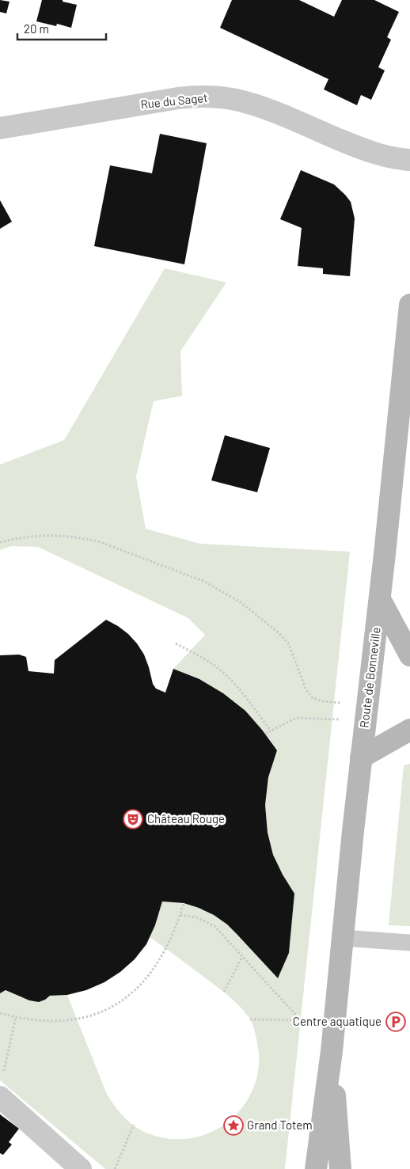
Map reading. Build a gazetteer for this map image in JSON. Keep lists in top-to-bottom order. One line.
{"streets":{"main road":["Route de Bonneville"],"street":["Rue du Saget"]},"places":{"theatre":["Château Rouge"],"parking":["Centre aquatique"],"place":["Grand Totem"]},"scale_bar":"20 m"}
